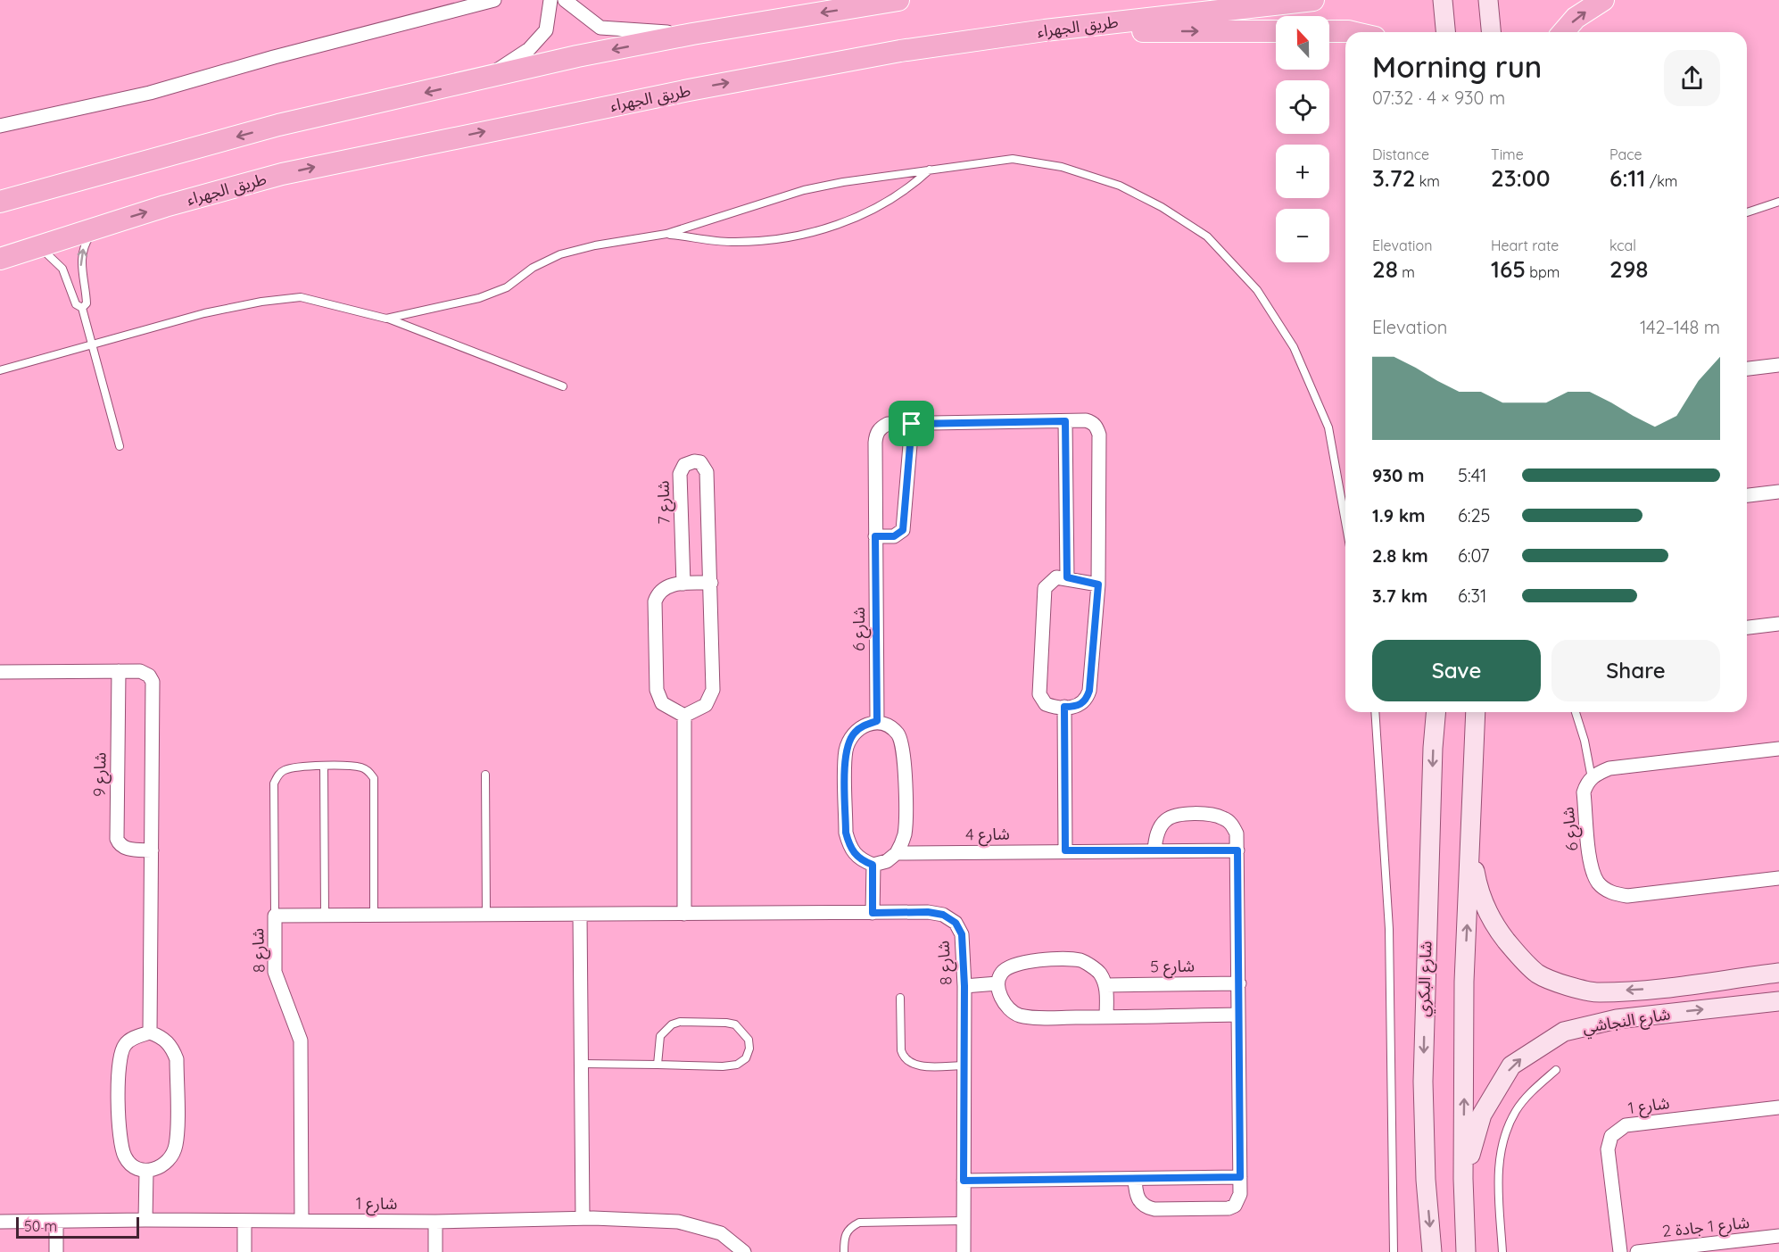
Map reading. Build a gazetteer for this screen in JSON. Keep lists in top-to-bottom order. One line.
{"streets":{"highway":["طريق الجهراء"],"main road":["شارع البكري","شارع النجاشي"],"street":["شارع 7","شارع 6","شارع 9","شارع 4","شارع 8","شارع 5","شارع 1","شارع 1 جادة 2"]},"crossings":[["شارع 8","شارع 1"]],"scale_bar":"50 m","north":"top","page":{"map_buttons":["+","−"],"heading":["Morning run","07:32 · 4 × 930 m"],"stats":[["Distance","3.72 km"],["Time","23:00"],["Pace","6:11 /km"],["Elevation","28 m"],["Heart rate","165 bpm"],["kcal","298"]],"chart":["Elevation","142–148 m"],"list":[{"name":"930 m","note":"5:41"},{"name":"1.9 km","note":"6:25"},{"name":"2.8 km","note":"6:07"},{"name":"3.7 km","note":"6:31"}],"buttons":["Save","Share"],"scale":"50 m"}}
